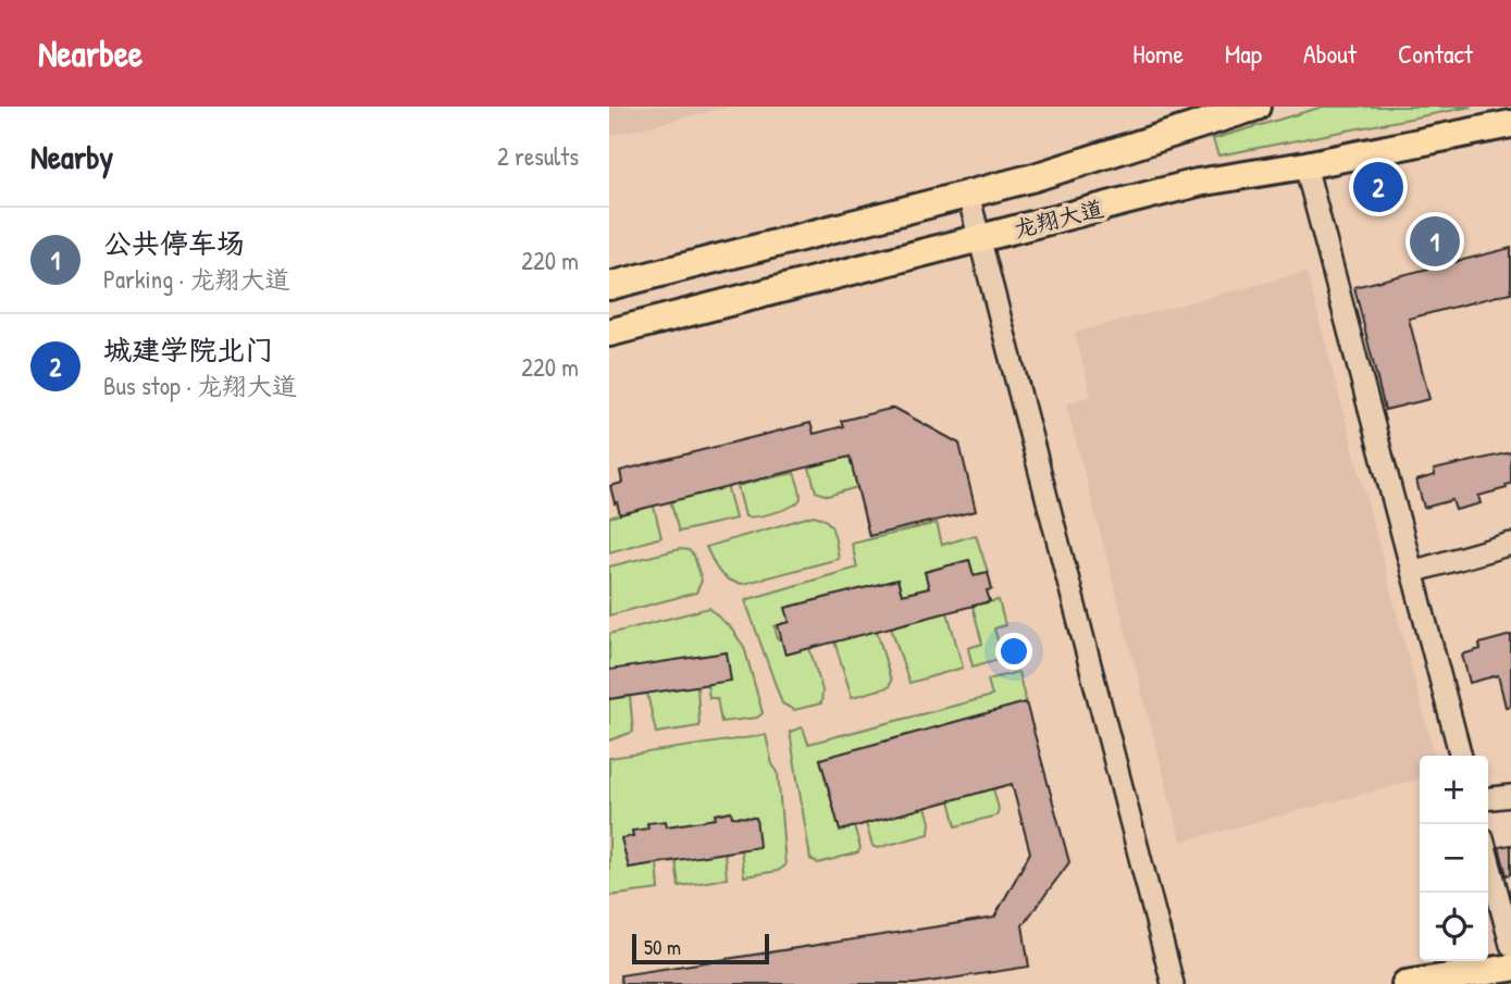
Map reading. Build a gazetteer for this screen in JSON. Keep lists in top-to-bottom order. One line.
{"streets":{"main road":["龙翔大道"]},"scale_bar":"50 m","page":{"header":"Nearbee","nav":["Home","Map","About","Contact"],"heading":["Nearby","2 results"],"pins":["2","1"],"list":[{"mark":"1","name":"公共停车场","note":"Parking · 龙翔大道","value":"220 m"},{"mark":"2","name":"城建学院北门","note":"Bus stop · 龙翔大道","value":"220 m"}],"map_buttons":["+","−"],"scale":"50 m"}}
